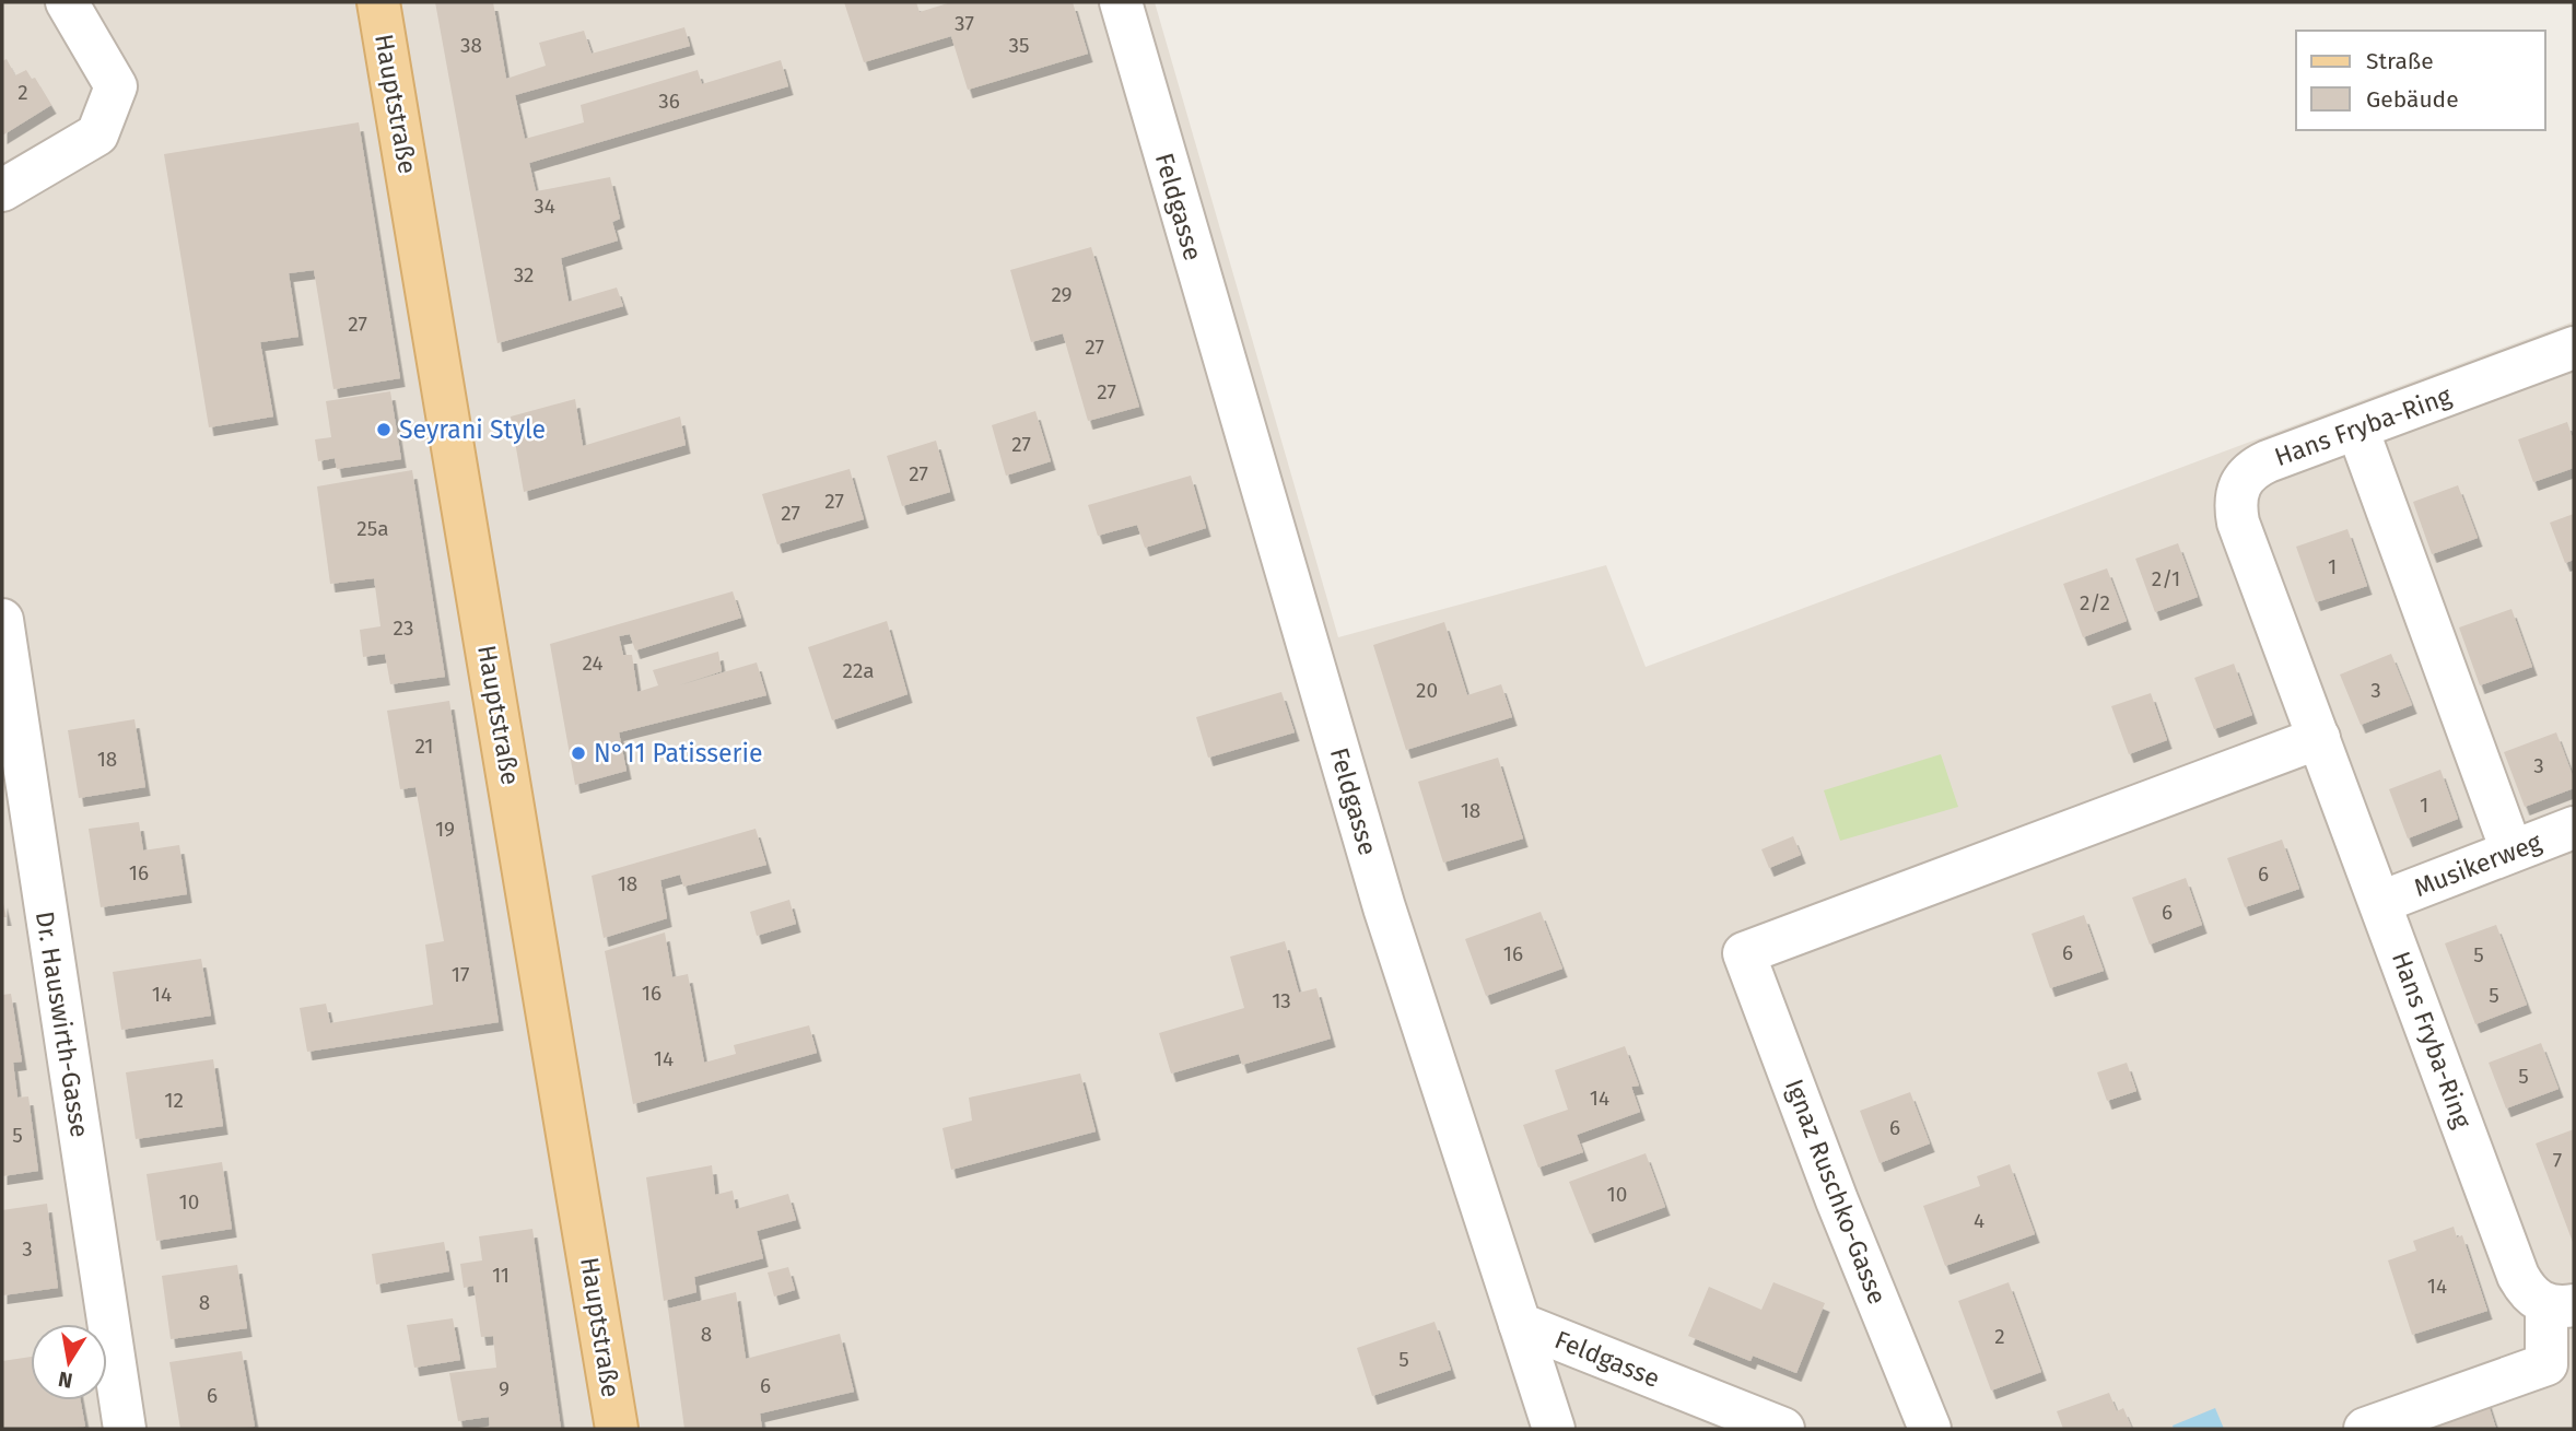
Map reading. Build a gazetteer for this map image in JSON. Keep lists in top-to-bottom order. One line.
{"streets":{"main road":["Hauptstraße"],"street":["Feldgasse","Hans Fryba-Ring","Musikerweg","Dr. Hauswirth-Gasse","Ignaz Ruschko-Gasse"]},"crossings":[["Hans Fryba-Ring","Musikerweg"],["Hans Fryba-Ring","Ignaz Ruschko-Gasse"]],"places":["Seyrani Style","N°11 Patisserie"],"house_numbers":["37","38","35","2","36","34","32","29","27","27","27","27","27","27","27","25a","1","2/1","2/2","23","24","22a","20","3","21","18","3","1","18","19","16","6","18","6","6","16","5","17","16","14","5","13","14","5","14","12","6","5","7","10","10","4","3","11","14","8","8","2","5","6","9","6"],"legend":["Straße","Gebäude"],"north":"bottom"}
